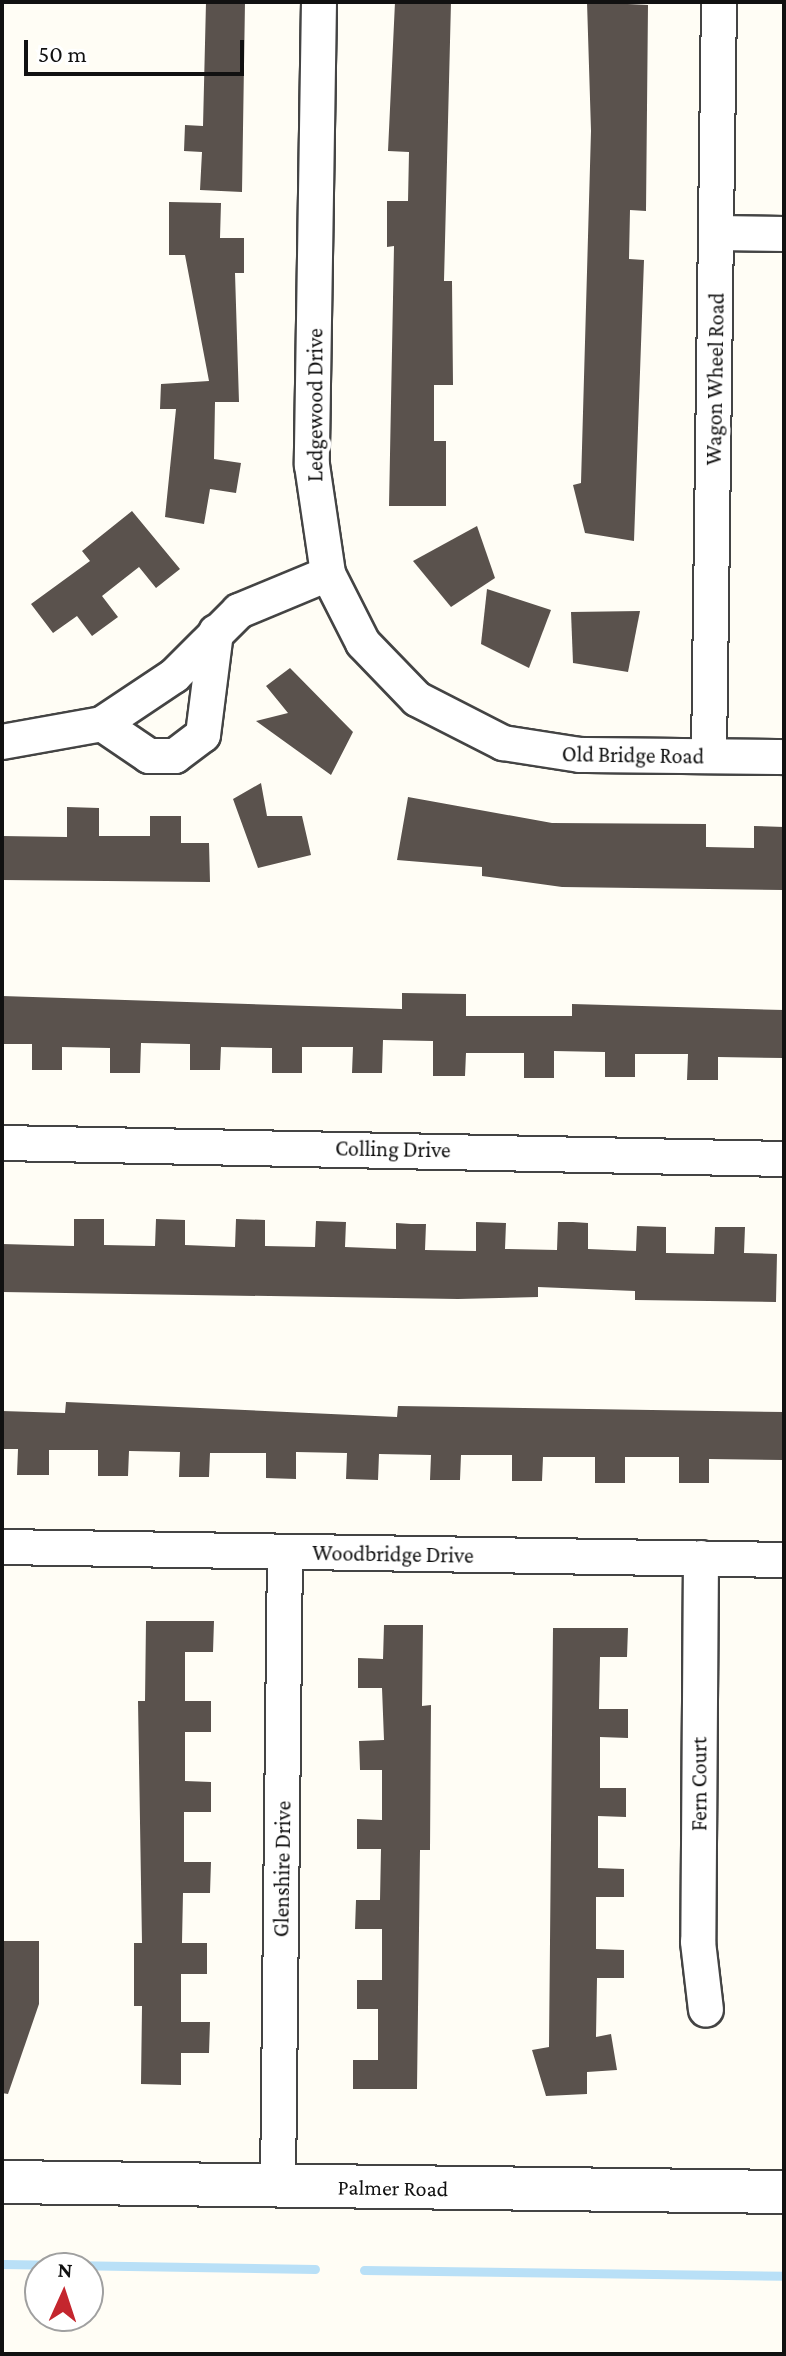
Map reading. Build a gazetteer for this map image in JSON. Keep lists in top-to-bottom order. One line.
{"streets":{"street":["Wagon Wheel Road","Ledgewood Drive","Old Bridge Road","Colling Drive","Woodbridge Drive","Fern Court","Glenshire Drive","Palmer Road"]},"crossings":[["Wagon Wheel Road","Old Bridge Road"],["Ledgewood Drive","Old Bridge Road"],["Woodbridge Drive","Fern Court"],["Woodbridge Drive","Glenshire Drive"],["Glenshire Drive","Palmer Road"]],"scale_bar":"50 m","north":"top"}
